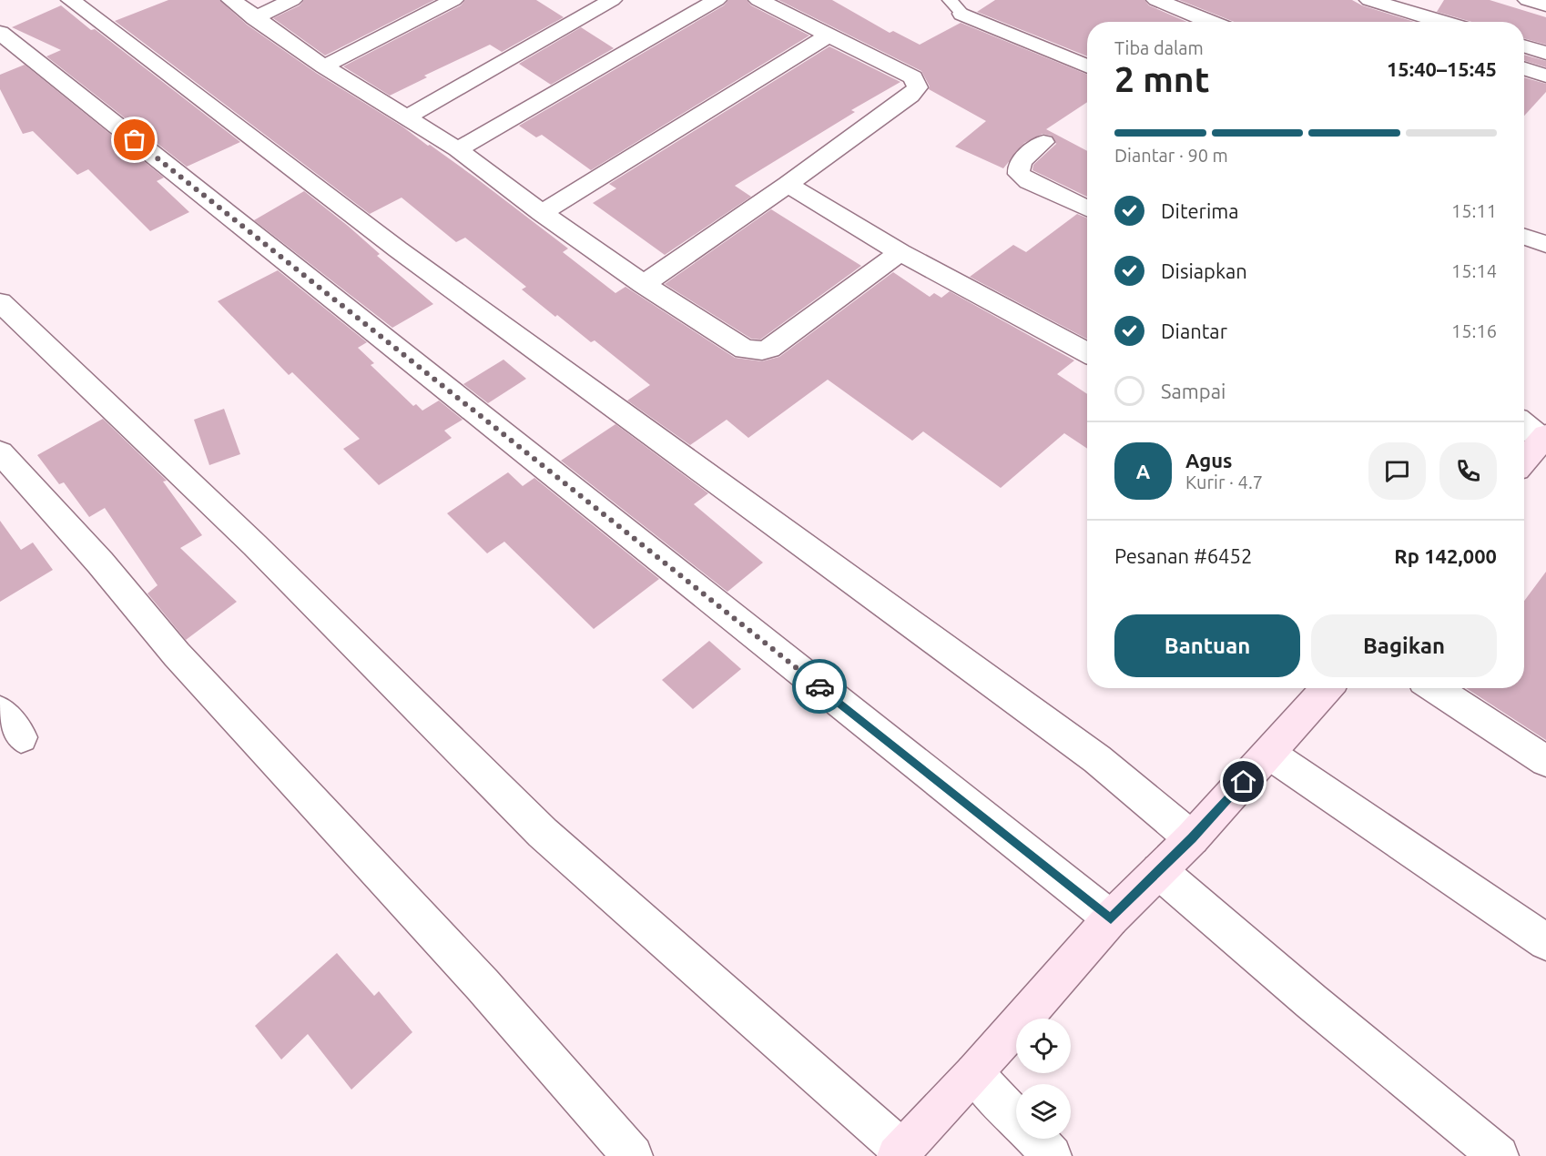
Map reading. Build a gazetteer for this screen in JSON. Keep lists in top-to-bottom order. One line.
{"page":{"heading":["2 mnt","Tiba dalam","15:40–15:45"],"panel":["Agus","Kurir · 4.7","Pesanan #6452","Rp 142,000"],"bar":"Diantar · 90 m","list":[["Diterima","15:11"],["Disiapkan","15:14"],["Diantar","15:16"],"Sampai"],"round":"A","buttons":["Bantuan","Bagikan"]}}
